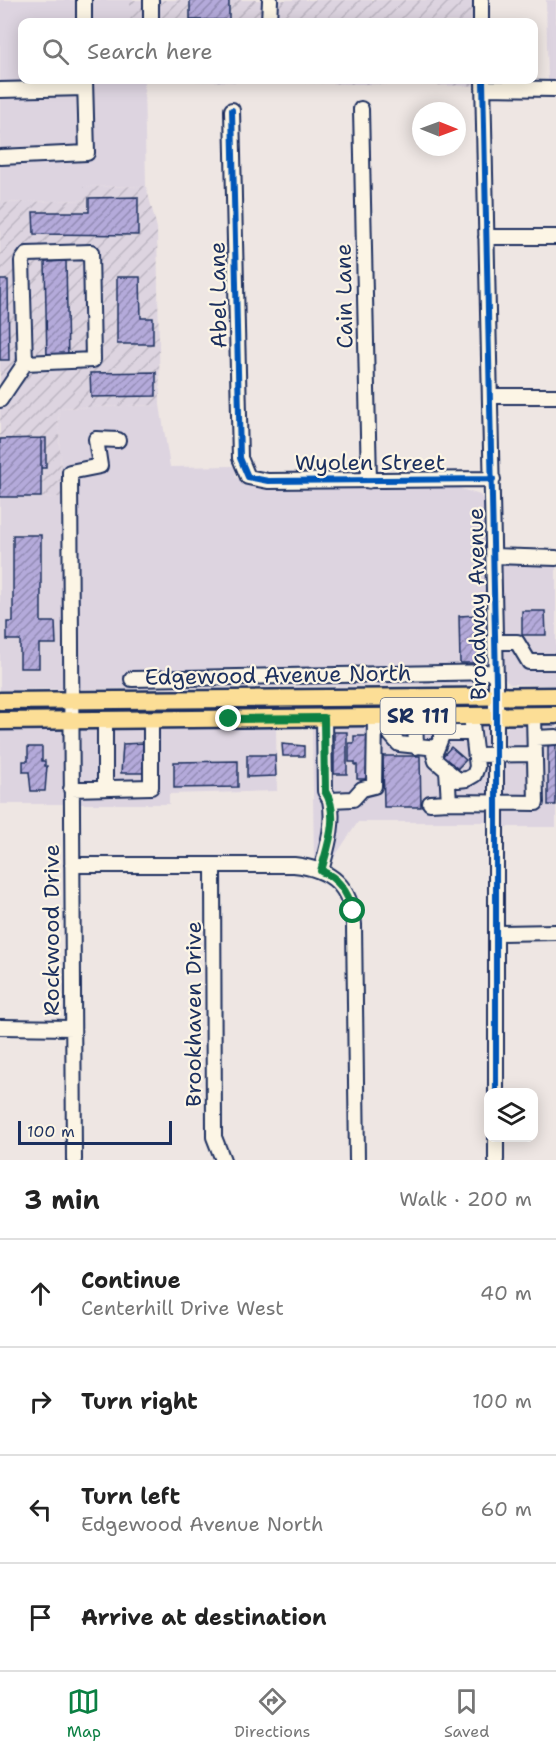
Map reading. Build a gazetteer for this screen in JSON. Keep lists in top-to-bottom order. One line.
{"streets":{"main road":["Edgewood Avenue North","SR 111"],"street":["Abel Lane","Cain Lane","Wyolen Street","Broadway Avenue","Rockwood Drive","Brookhaven Drive"]},"crossings":[["Abel Lane","Wyolen Street"],["Cain Lane","Wyolen Street"],["Wyolen Street","Broadway Avenue"],["Broadway Avenue","Edgewood Avenue North"],["Edgewood Avenue North","Rockwood Drive"]],"scale_bar":"100 m","north":"right","page":{"search":"Search here","scale":"100 m","heading":["3 min","Walk · 200 m"],"list":[["Continue","Centerhill Drive West","40 m"],["Turn right","100 m"],["Turn left","Edgewood Avenue North","60 m"],"Arrive at destination"],"nav":["Map","Directions","Saved"]}}
